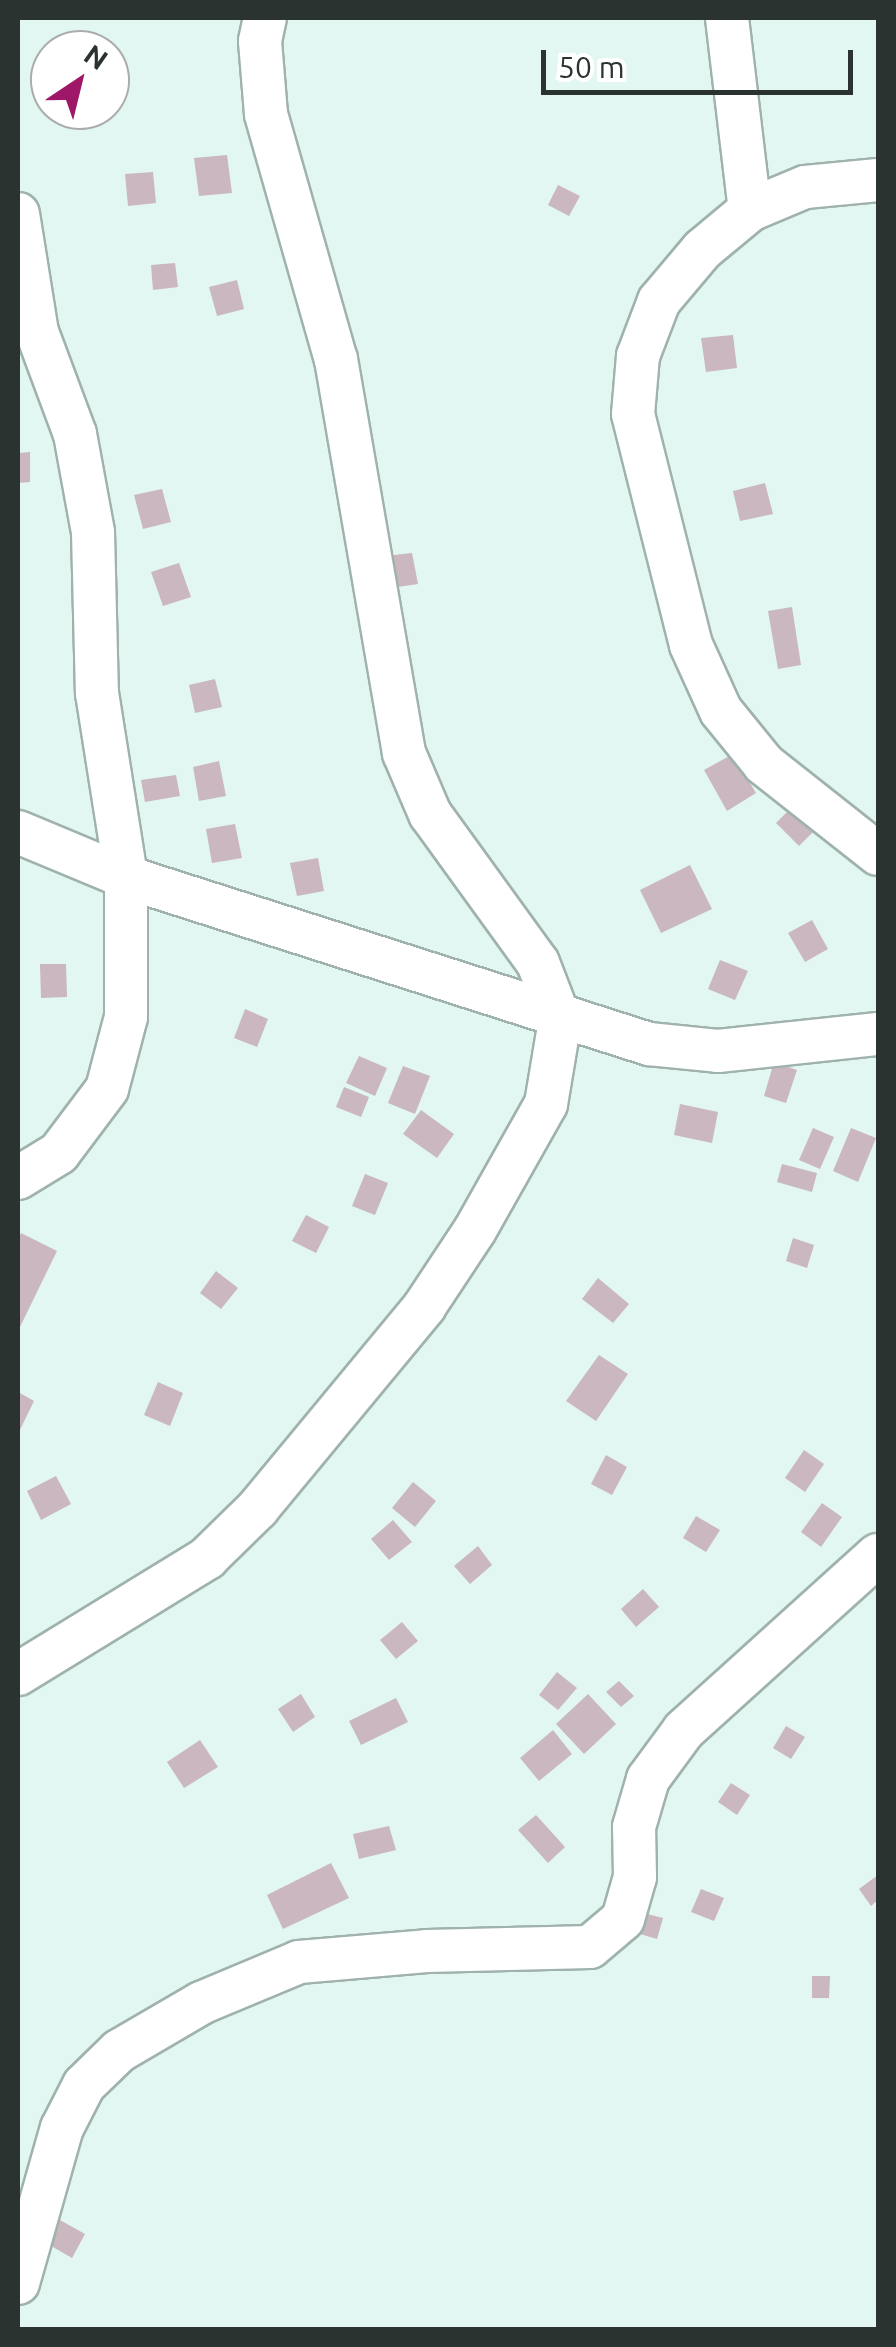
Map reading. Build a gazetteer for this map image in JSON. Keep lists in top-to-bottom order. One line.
{"scale_bar":"50 m","north":"top right"}
